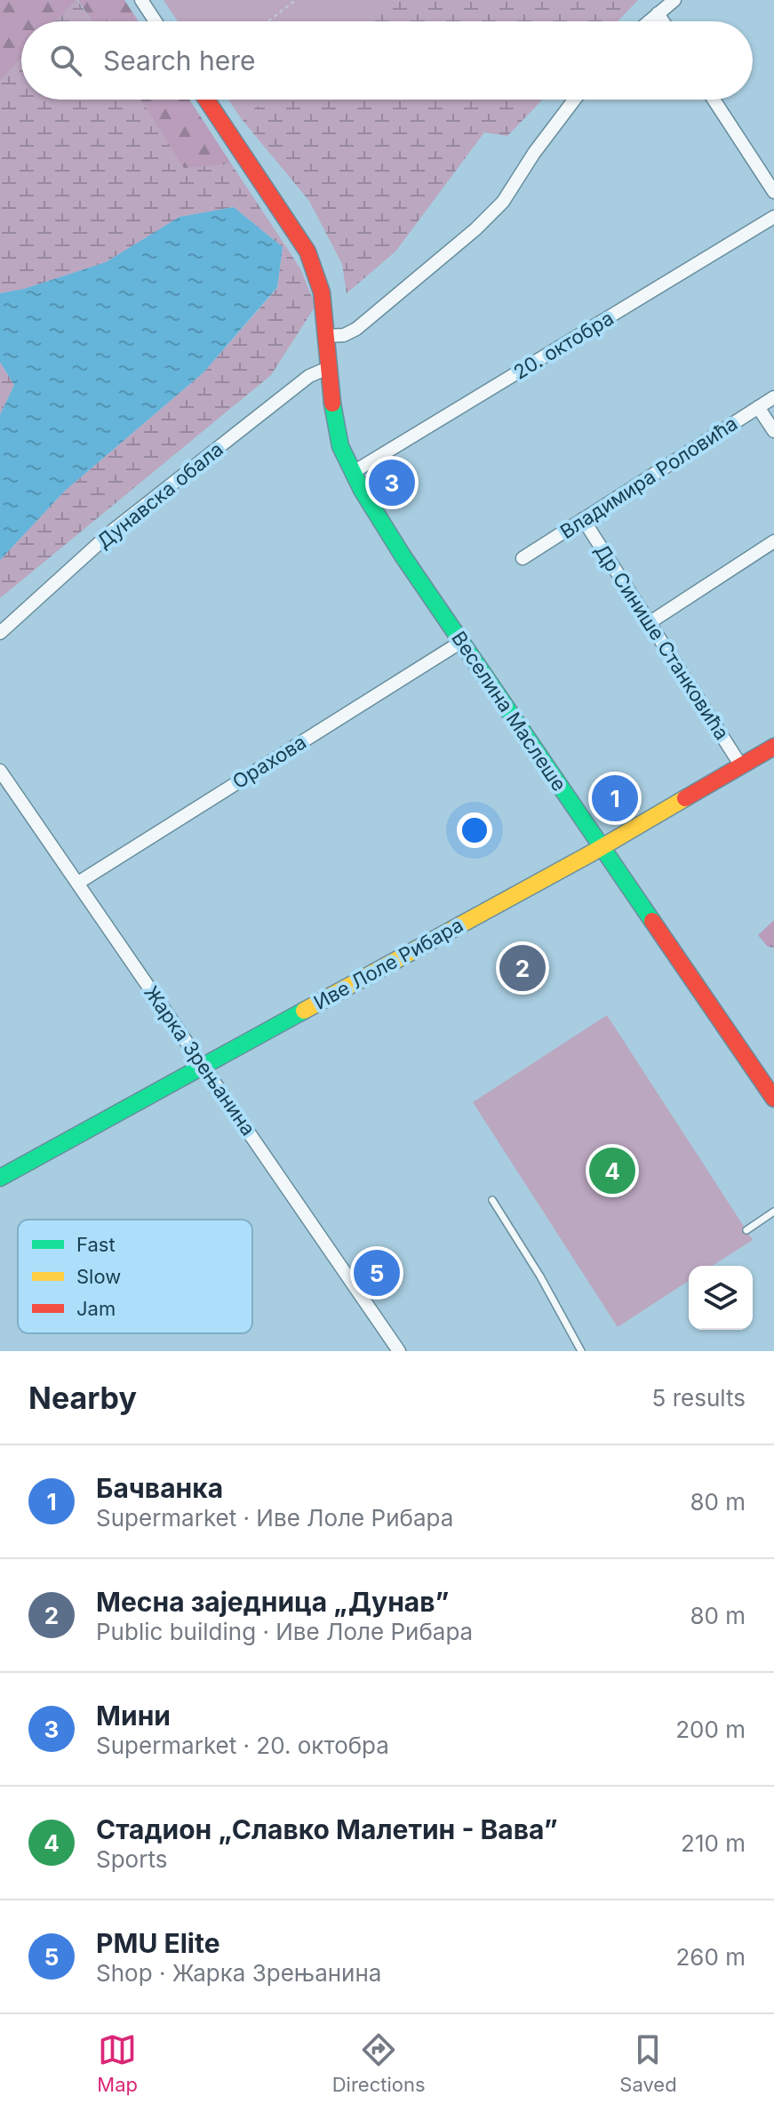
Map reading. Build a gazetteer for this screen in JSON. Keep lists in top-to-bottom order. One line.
{"streets":{"street":["20. октобра","Владимира Роловића","Дунавска обала","Др Синише Станковића","Веселина Маслеше","Орахова","Иве Лоле Рибара","Жарка Зрењанина"]},"crossings":[["20. октобра","Веселина Маслеше"],["Владимира Роловића","Др Синише Станковића"],["Дунавска обала","Веселина Маслеше"],["Др Синише Станковића","Иве Лоле Рибара"],["Веселина Маслеше","Орахова"],["Веселина Маслеше","Иве Лоле Рибара"],["Орахова","Жарка Зрењанина"],["Иве Лоле Рибара","Жарка Зрењанина"]],"legend":["Fast","Slow","Jam"],"page":{"search":"Search here","pins":["3","1","2","4","5"],"heading":["Nearby","5 results"],"list":[{"mark":"1","name":"Бачванка","note":"Supermarket · Иве Лоле Рибара","value":"80 m"},{"mark":"2","name":"Месна заједница „Дунав”","note":"Public building · Иве Лоле Рибара","value":"80 m"},{"mark":"3","name":"Мини","note":"Supermarket · 20. октобра","value":"200 m"},{"mark":"4","name":"Стадион „Славко Малетин - Вава”","note":"Sports","value":"210 m"},{"mark":"5","name":"PMU Elite","note":"Shop · Жарка Зрењанина","value":"260 m"}],"nav":["Map","Directions","Saved"]}}
